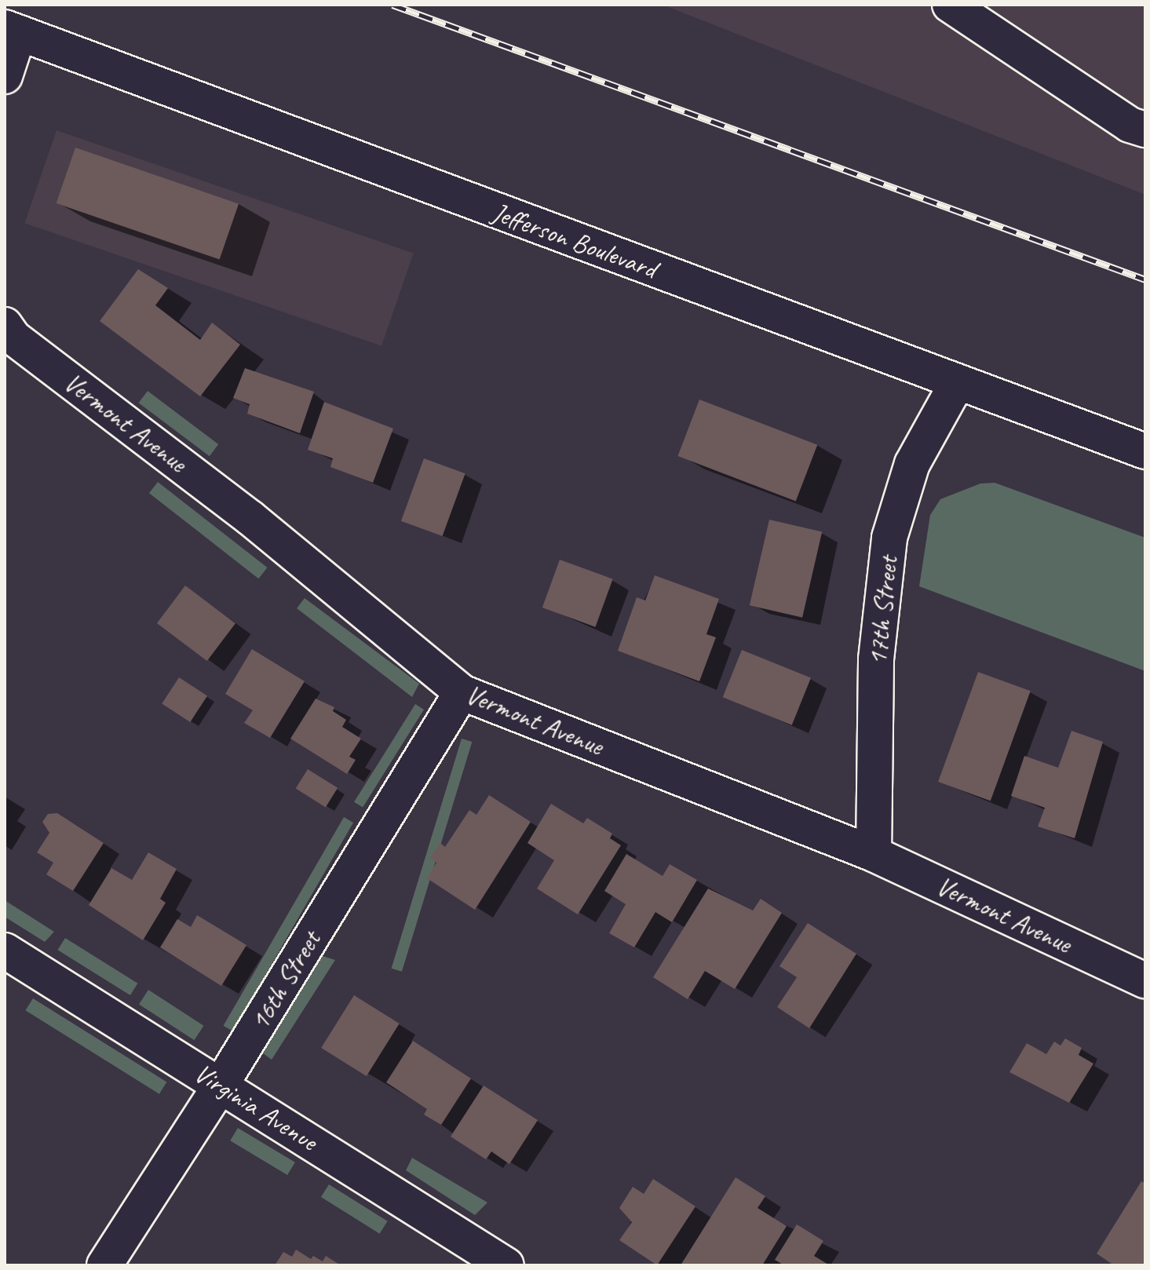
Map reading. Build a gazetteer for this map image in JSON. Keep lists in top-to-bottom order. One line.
{"streets":{"street":["Jefferson Boulevard","Vermont Avenue","17th Street","16th Street","Virginia Avenue"]},"crossings":[["Jefferson Boulevard","17th Street"],["Vermont Avenue","17th Street"],["Vermont Avenue","16th Street"],["16th Street","Virginia Avenue"]]}
